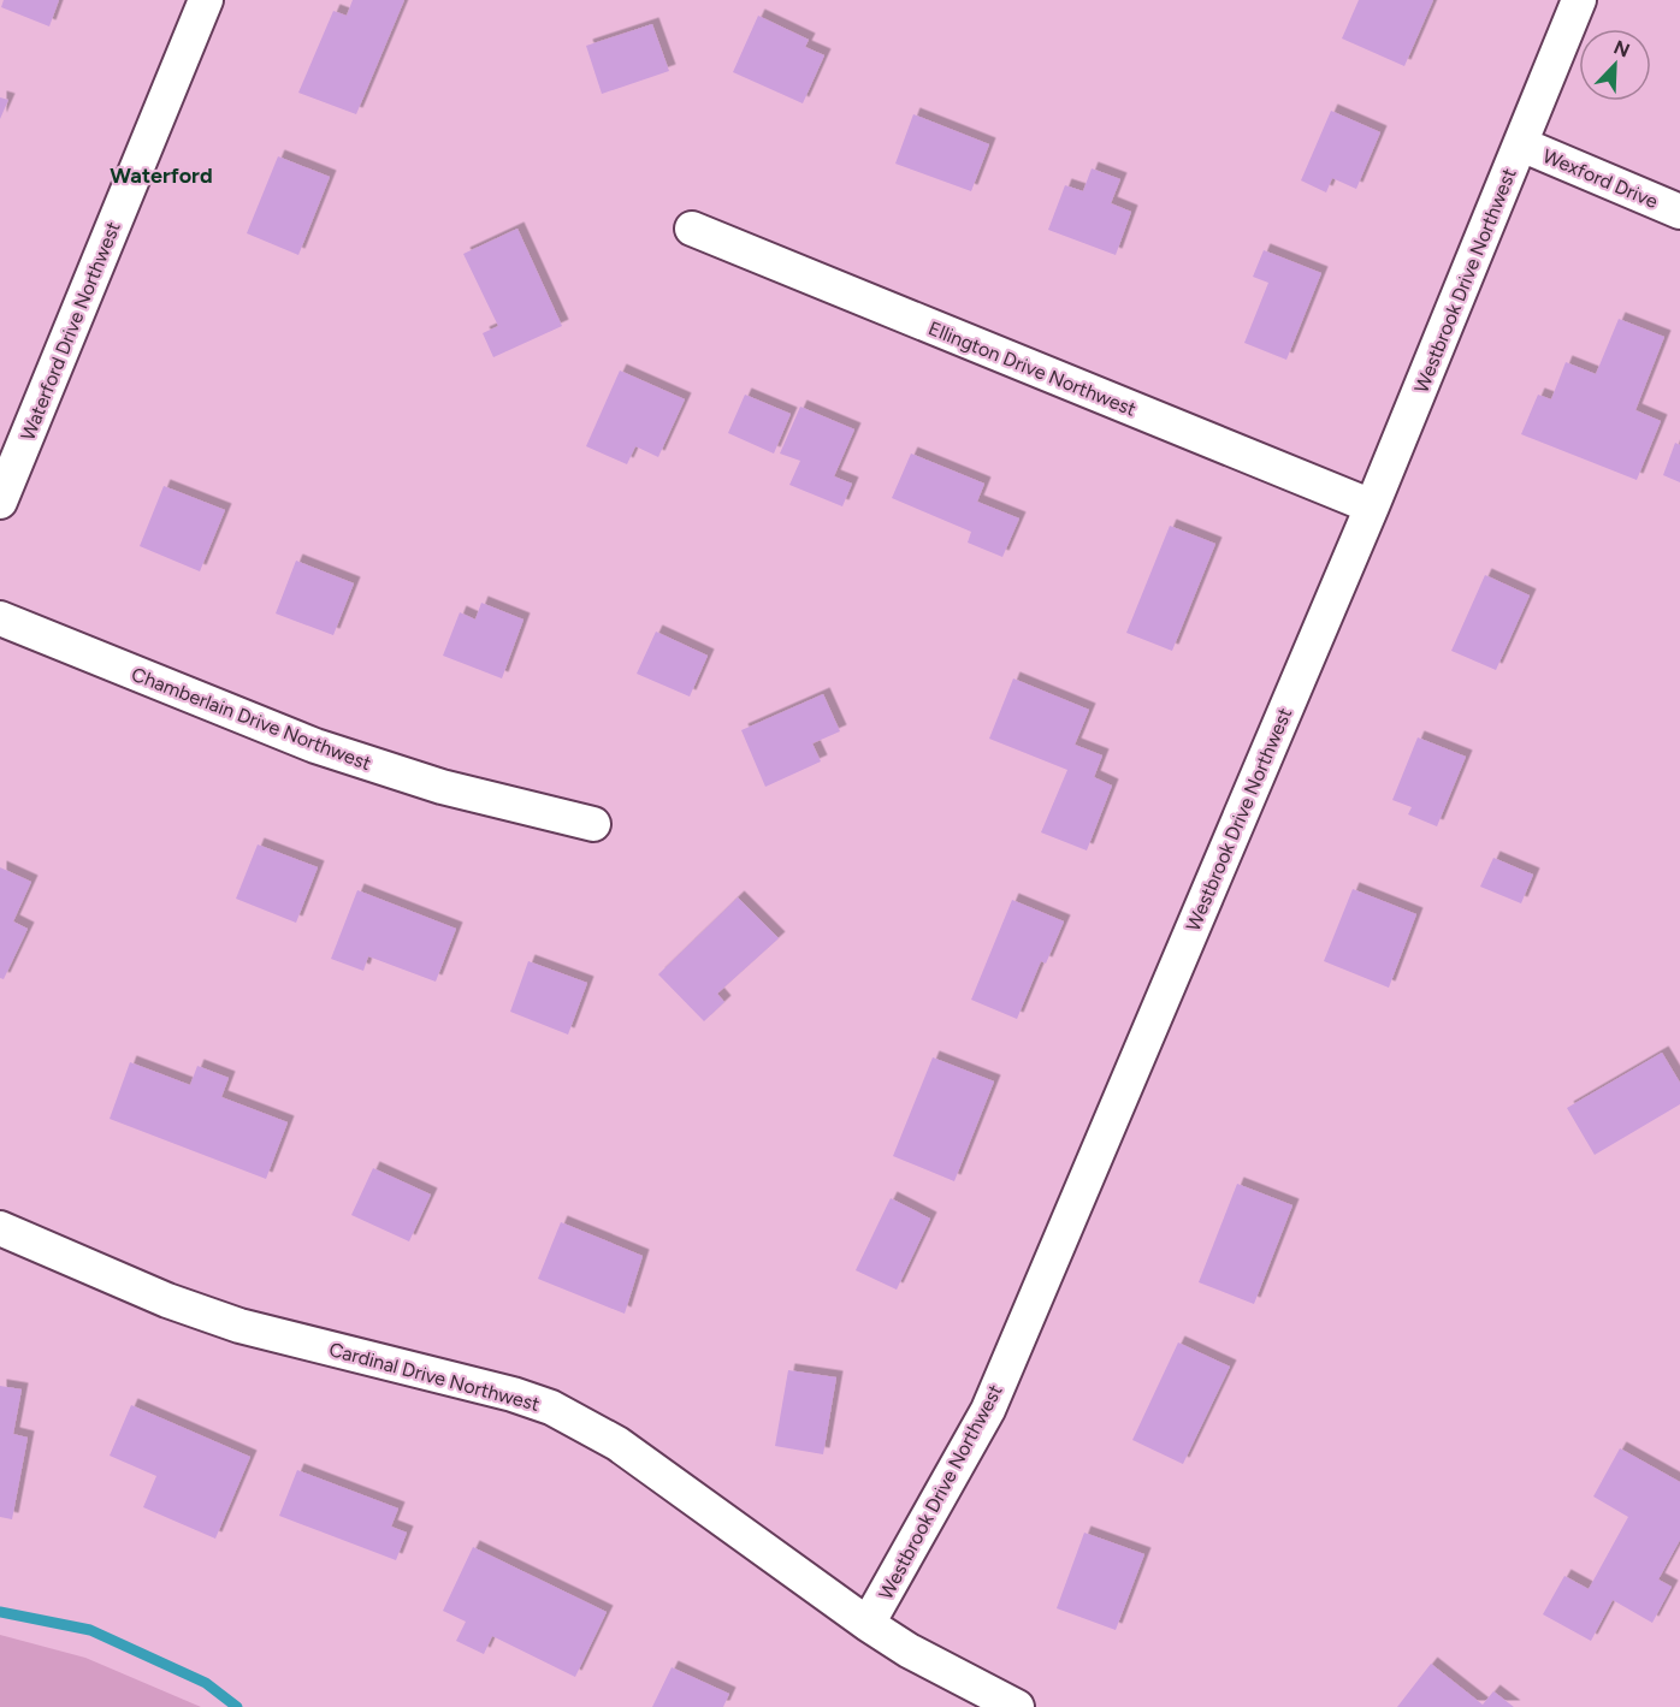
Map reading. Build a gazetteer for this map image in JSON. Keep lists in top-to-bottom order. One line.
{"streets":{"street":["Wexford Drive","Westbrook Drive Northwest","Waterford Drive Northwest","Ellington Drive Northwest","Chamberlain Drive Northwest","Cardinal Drive Northwest"]},"crossings":[["Wexford Drive","Westbrook Drive Northwest"],["Westbrook Drive Northwest","Ellington Drive Northwest"],["Westbrook Drive Northwest","Cardinal Drive Northwest"]],"districts":["Waterford"],"north":"top right"}
